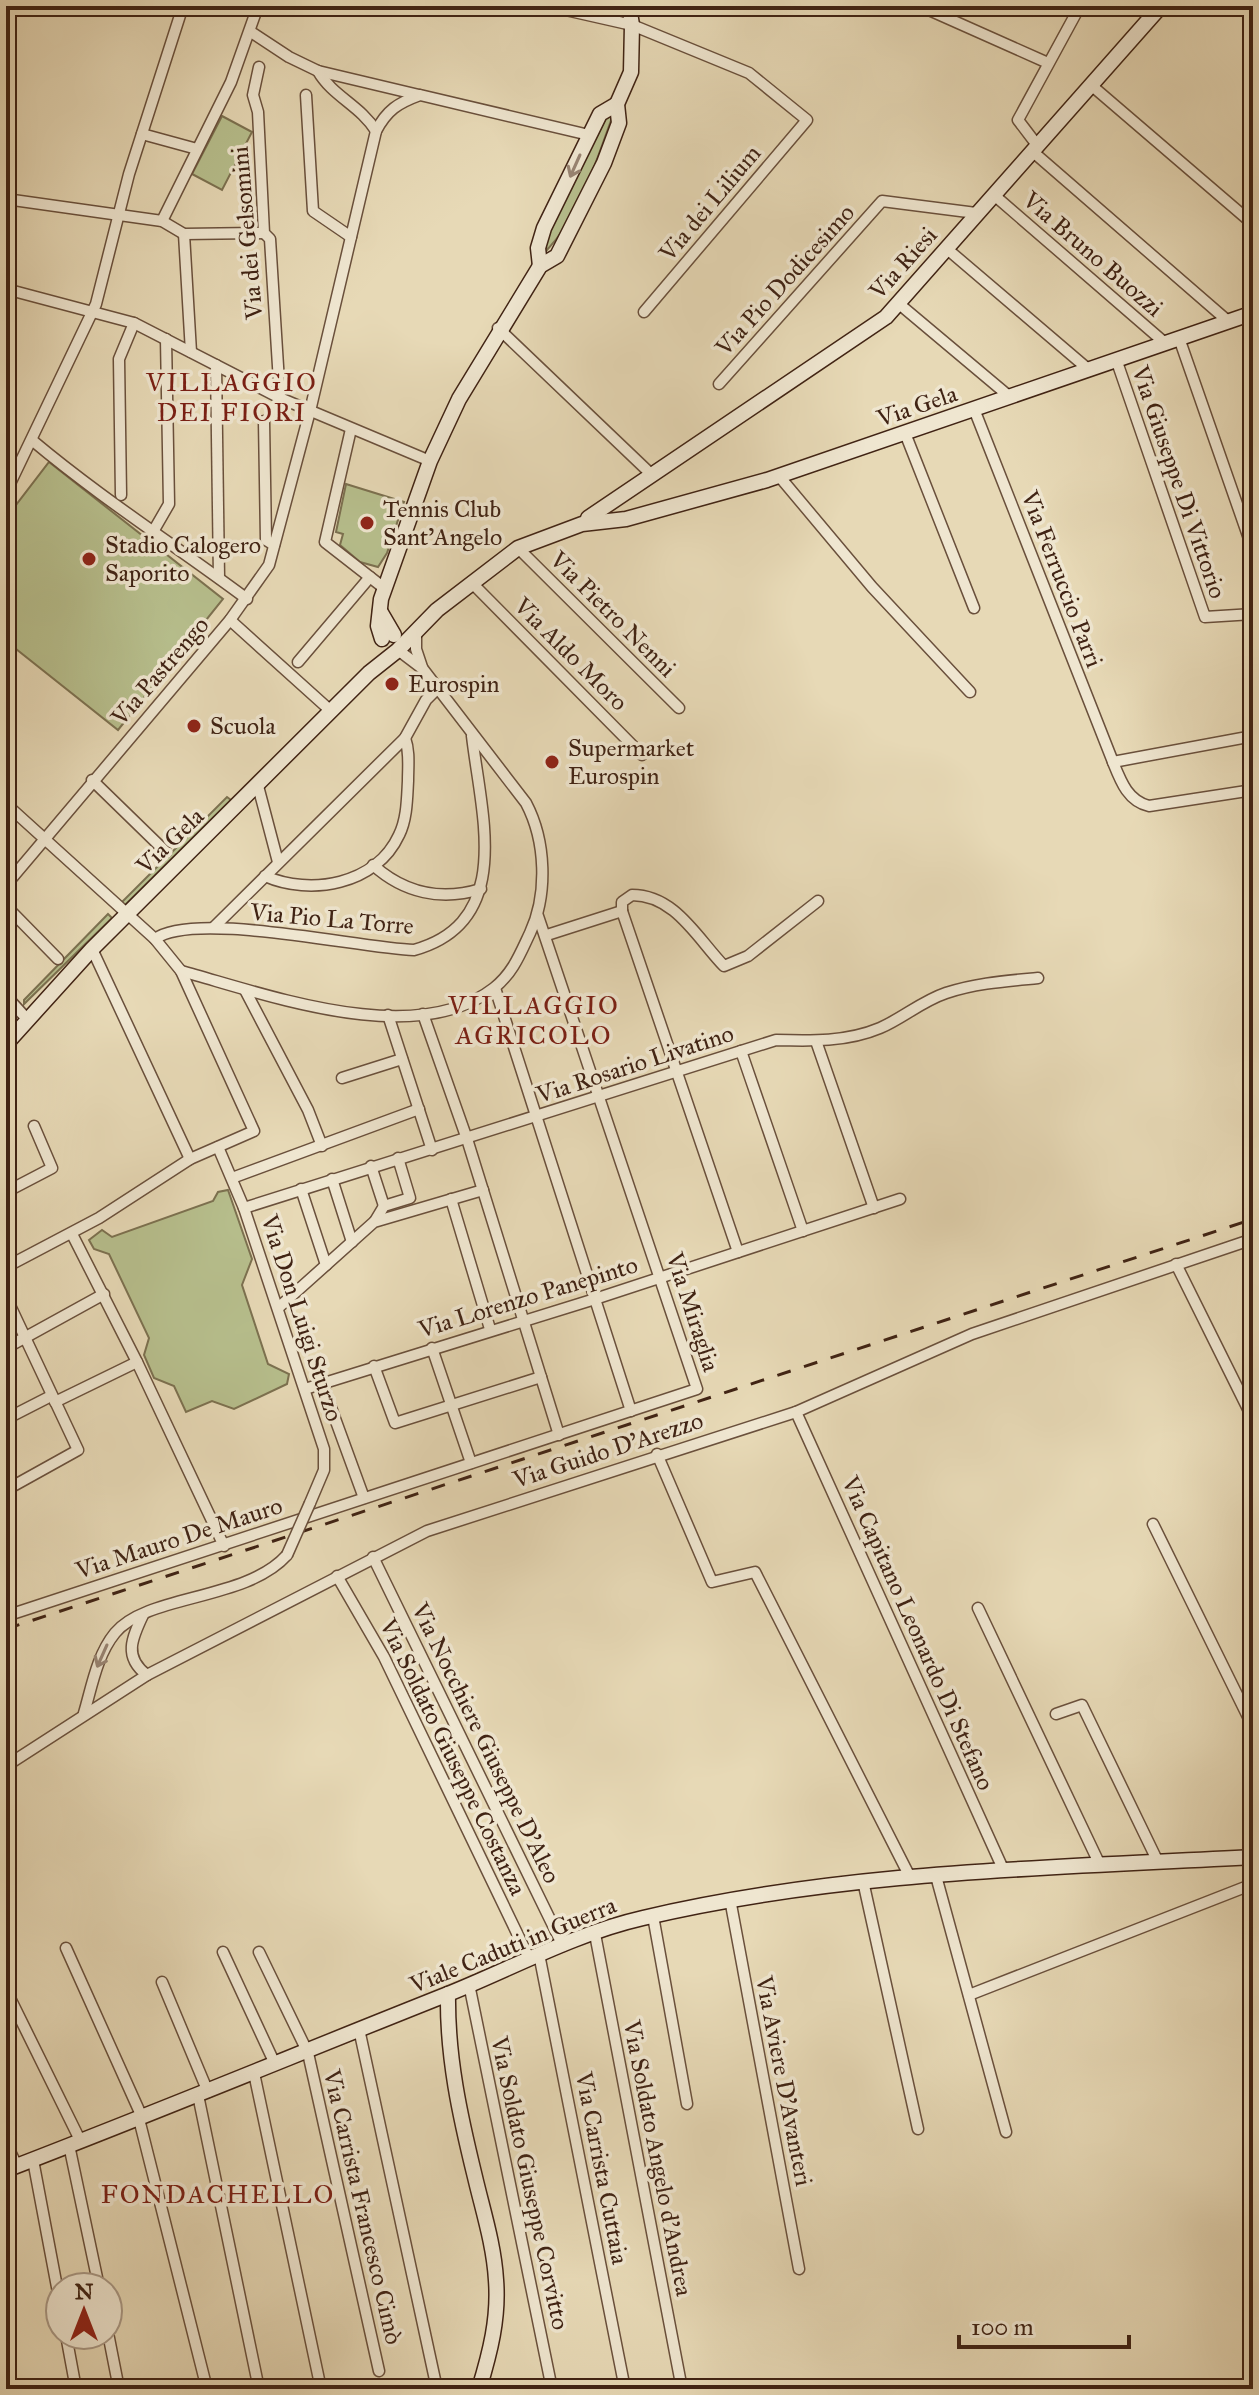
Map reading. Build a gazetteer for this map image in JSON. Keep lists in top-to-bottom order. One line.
{"streets":{"street":["Via dei Lilium","Via dei Gelsomini","Via Bruno Buozzi","Via Riesi","Via Pio Dodicesimo","Via Gela","Via Giuseppe Di Vittorio","Via Ferruccio Parri","Via Pietro Nenni","Via Aldo Moro","Via Pastrengo","Via Pio La Torre","Via Rosario Livatino","Via Lorenzo Panepinto","Via Miraglia","Via Don Luigi Sturzo","Via Guido D'Arezzo","Via Mauro De Mauro","Via Capitano Leonardo Di Stefano","Via Nocchiere Giuseppe D'Aleo","Via Soldato Giuseppe Costanza","Viale Caduti in Guerra","Via Aviere D'Avanteri","Via Soldato Angelo d'Andrea","Via Carrista Cuttaia","Via Soldato Giuseppe Corvitto","Via Carrista Francesco Cimò"]},"crossings":[["Via Bruno Buozzi","Via Riesi"],["Via Bruno Buozzi","Via Gela"],["Via Riesi","Via Pio Dodicesimo"],["Via Riesi","Via Gela"],["Via Gela","Via Giuseppe Di Vittorio"],["Via Gela","Via Ferruccio Parri"],["Via Gela","Via Pietro Nenni"],["Via Gela","Via Aldo Moro"],["Via Rosario Livatino","Via Miraglia"],["Via Rosario Livatino","Via Don Luigi Sturzo"],["Via Lorenzo Panepinto","Via Miraglia"],["Via Lorenzo Panepinto","Via Don Luigi Sturzo"],["Via Miraglia","Via Mauro De Mauro"],["Via Guido D'Arezzo","Via Capitano Leonardo Di Stefano"],["Via Guido D'Arezzo","Via Nocchiere Giuseppe D'Aleo"],["Via Guido D'Arezzo","Via Soldato Giuseppe Costanza"],["Via Capitano Leonardo Di Stefano","Viale Caduti in Guerra"],["Via Nocchiere Giuseppe D'Aleo","Viale Caduti in Guerra"],["Via Soldato Giuseppe Costanza","Viale Caduti in Guerra"],["Via Soldato Giuseppe Costanza","Via Carrista Cuttaia"],["Viale Caduti in Guerra","Via Aviere D'Avanteri"],["Viale Caduti in Guerra","Via Soldato Angelo d'Andrea"],["Viale Caduti in Guerra","Via Carrista Cuttaia"],["Viale Caduti in Guerra","Via Soldato Giuseppe Corvitto"],["Viale Caduti in Guerra","Via Carrista Francesco Cimò"]],"districts":["VILLAGGIO DEI FIORI","VILLAGGIO AGRICOLO","FONDACHELLO"],"places":["Tennis Club Sant'Angelo","Stadio Calogero Saporito","Eurospin","Scuola","Supermarket Eurospin"],"scale_bar":"100 m","north":"top"}
